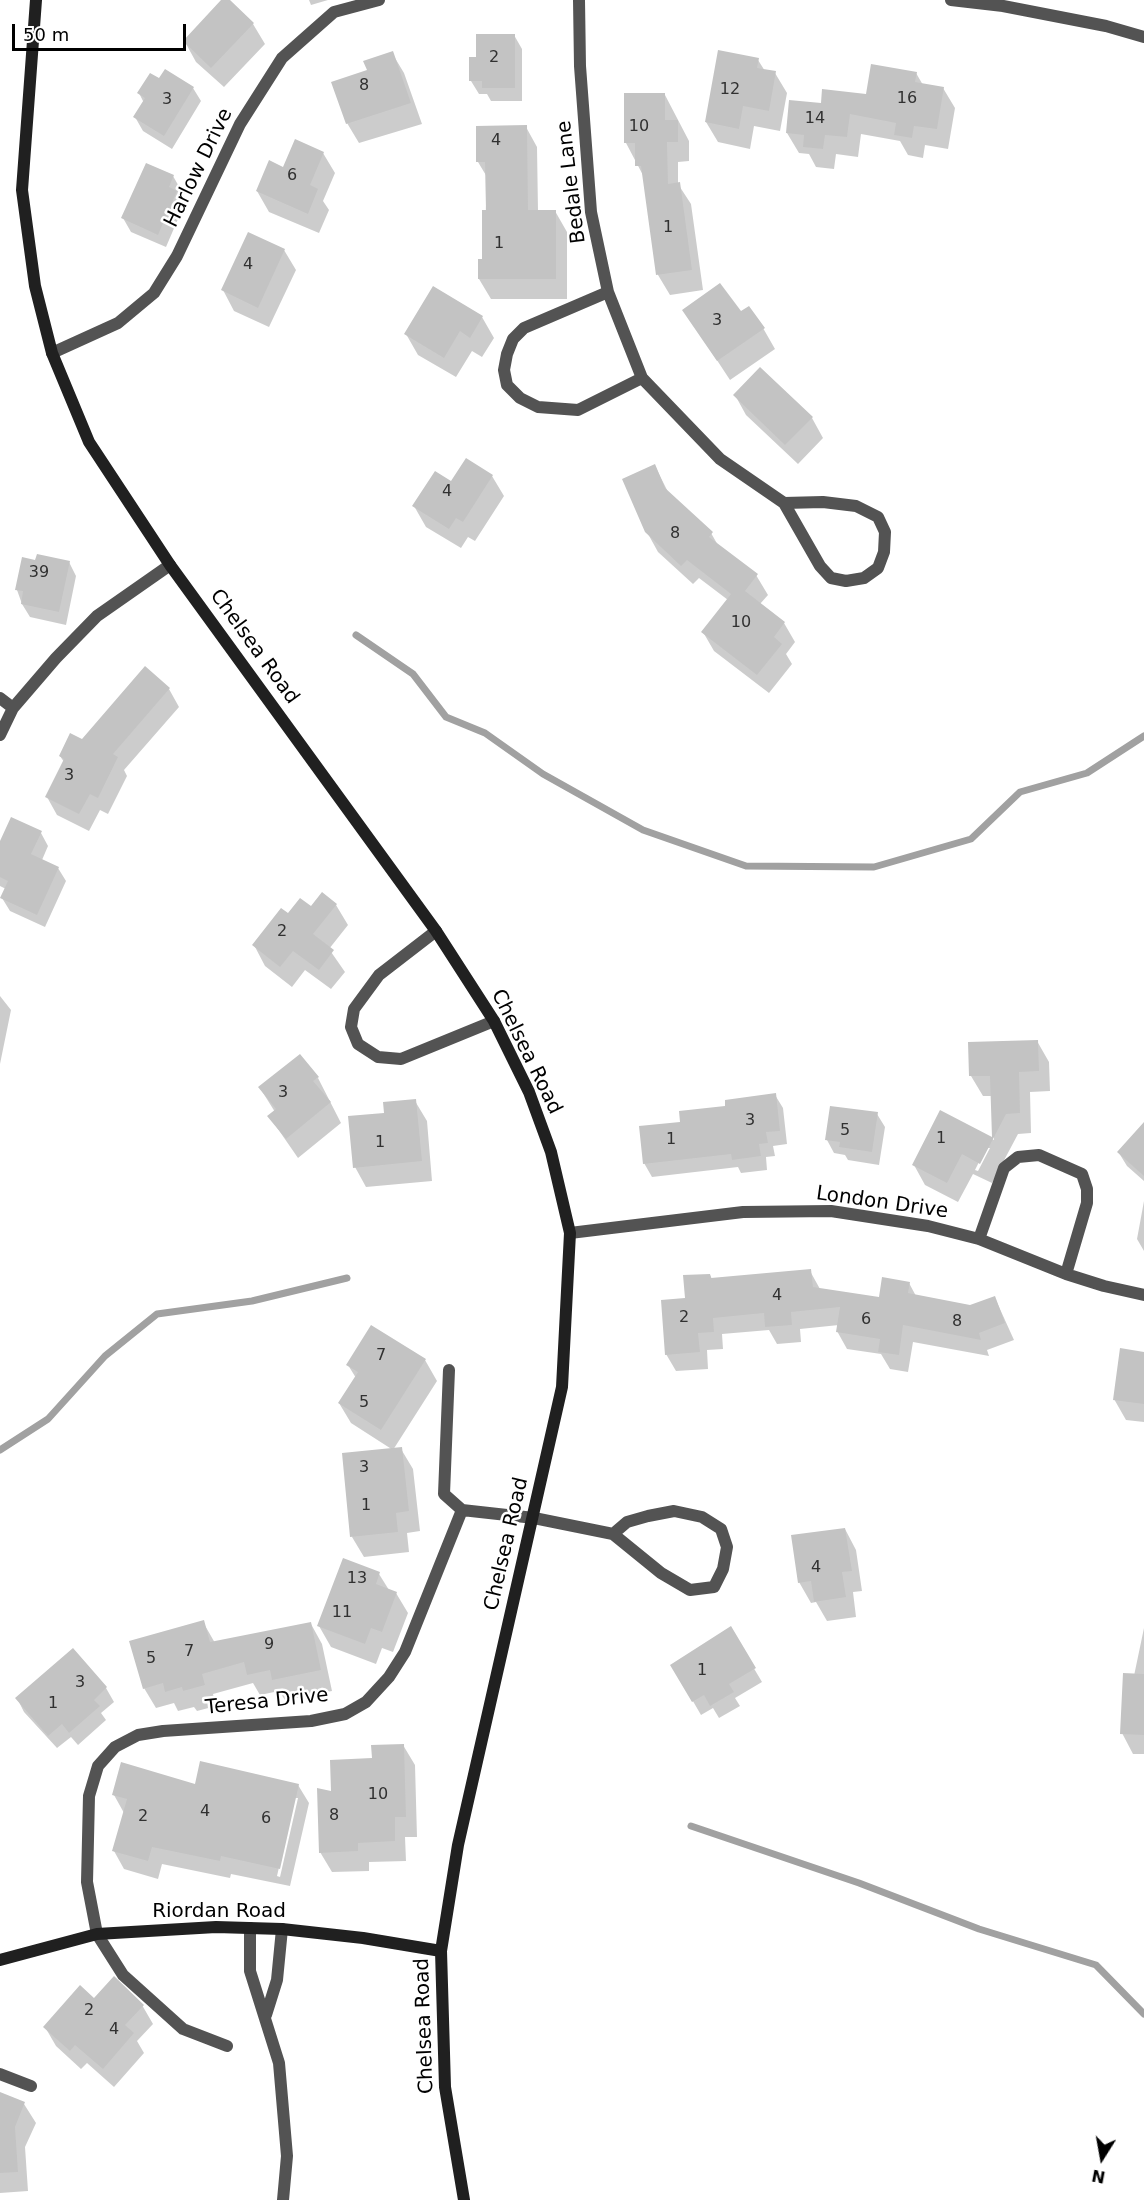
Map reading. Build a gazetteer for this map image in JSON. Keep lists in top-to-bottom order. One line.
{"streets":{"street":["Harlow Drive","Bedale Lane","Chelsea Road","London Drive","Teresa Drive","Riordan Road"]},"crossings":[["Harlow Drive","Chelsea Road"],["Chelsea Road","London Drive"],["Chelsea Road","Riordan Road"],["Teresa Drive","Riordan Road"]],"house_numbers":["2","8","12","16","3","14","10","4","6","1","1","4","3","4","8","39","10","3","2","3","3","5","1","1","1","4","2","6","8","7","5","3","1","4","13","11","9","7","5","1","3","1","10","4","8","2","6","2","4"],"scale_bar":"50 m","north":"bottom"}
